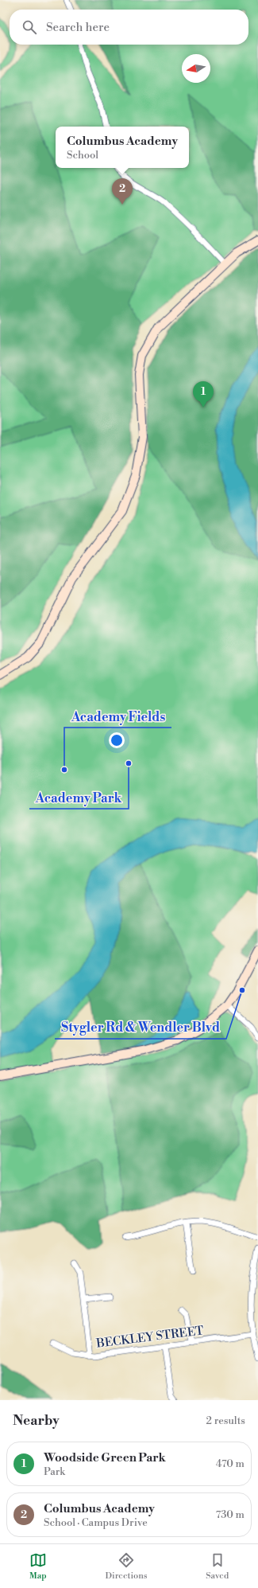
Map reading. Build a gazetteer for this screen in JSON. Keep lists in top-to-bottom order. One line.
{"streets":{"street":["BECKLEY STREET"]},"places":["Academy Park","Academy Fields","Stygler Rd & Wendler Blvd"],"north":"left","page":{"search":"Search here","popup":["Columbus Academy","School"],"pins":["2","1"],"heading":["Nearby","2 results"],"list":[{"mark":"1","name":"Woodside Green Park","note":"Park","value":"470 m"},{"mark":"2","name":"Columbus Academy","note":"School · Campus Drive","value":"730 m"}],"nav":["Map","Directions","Saved"]}}
